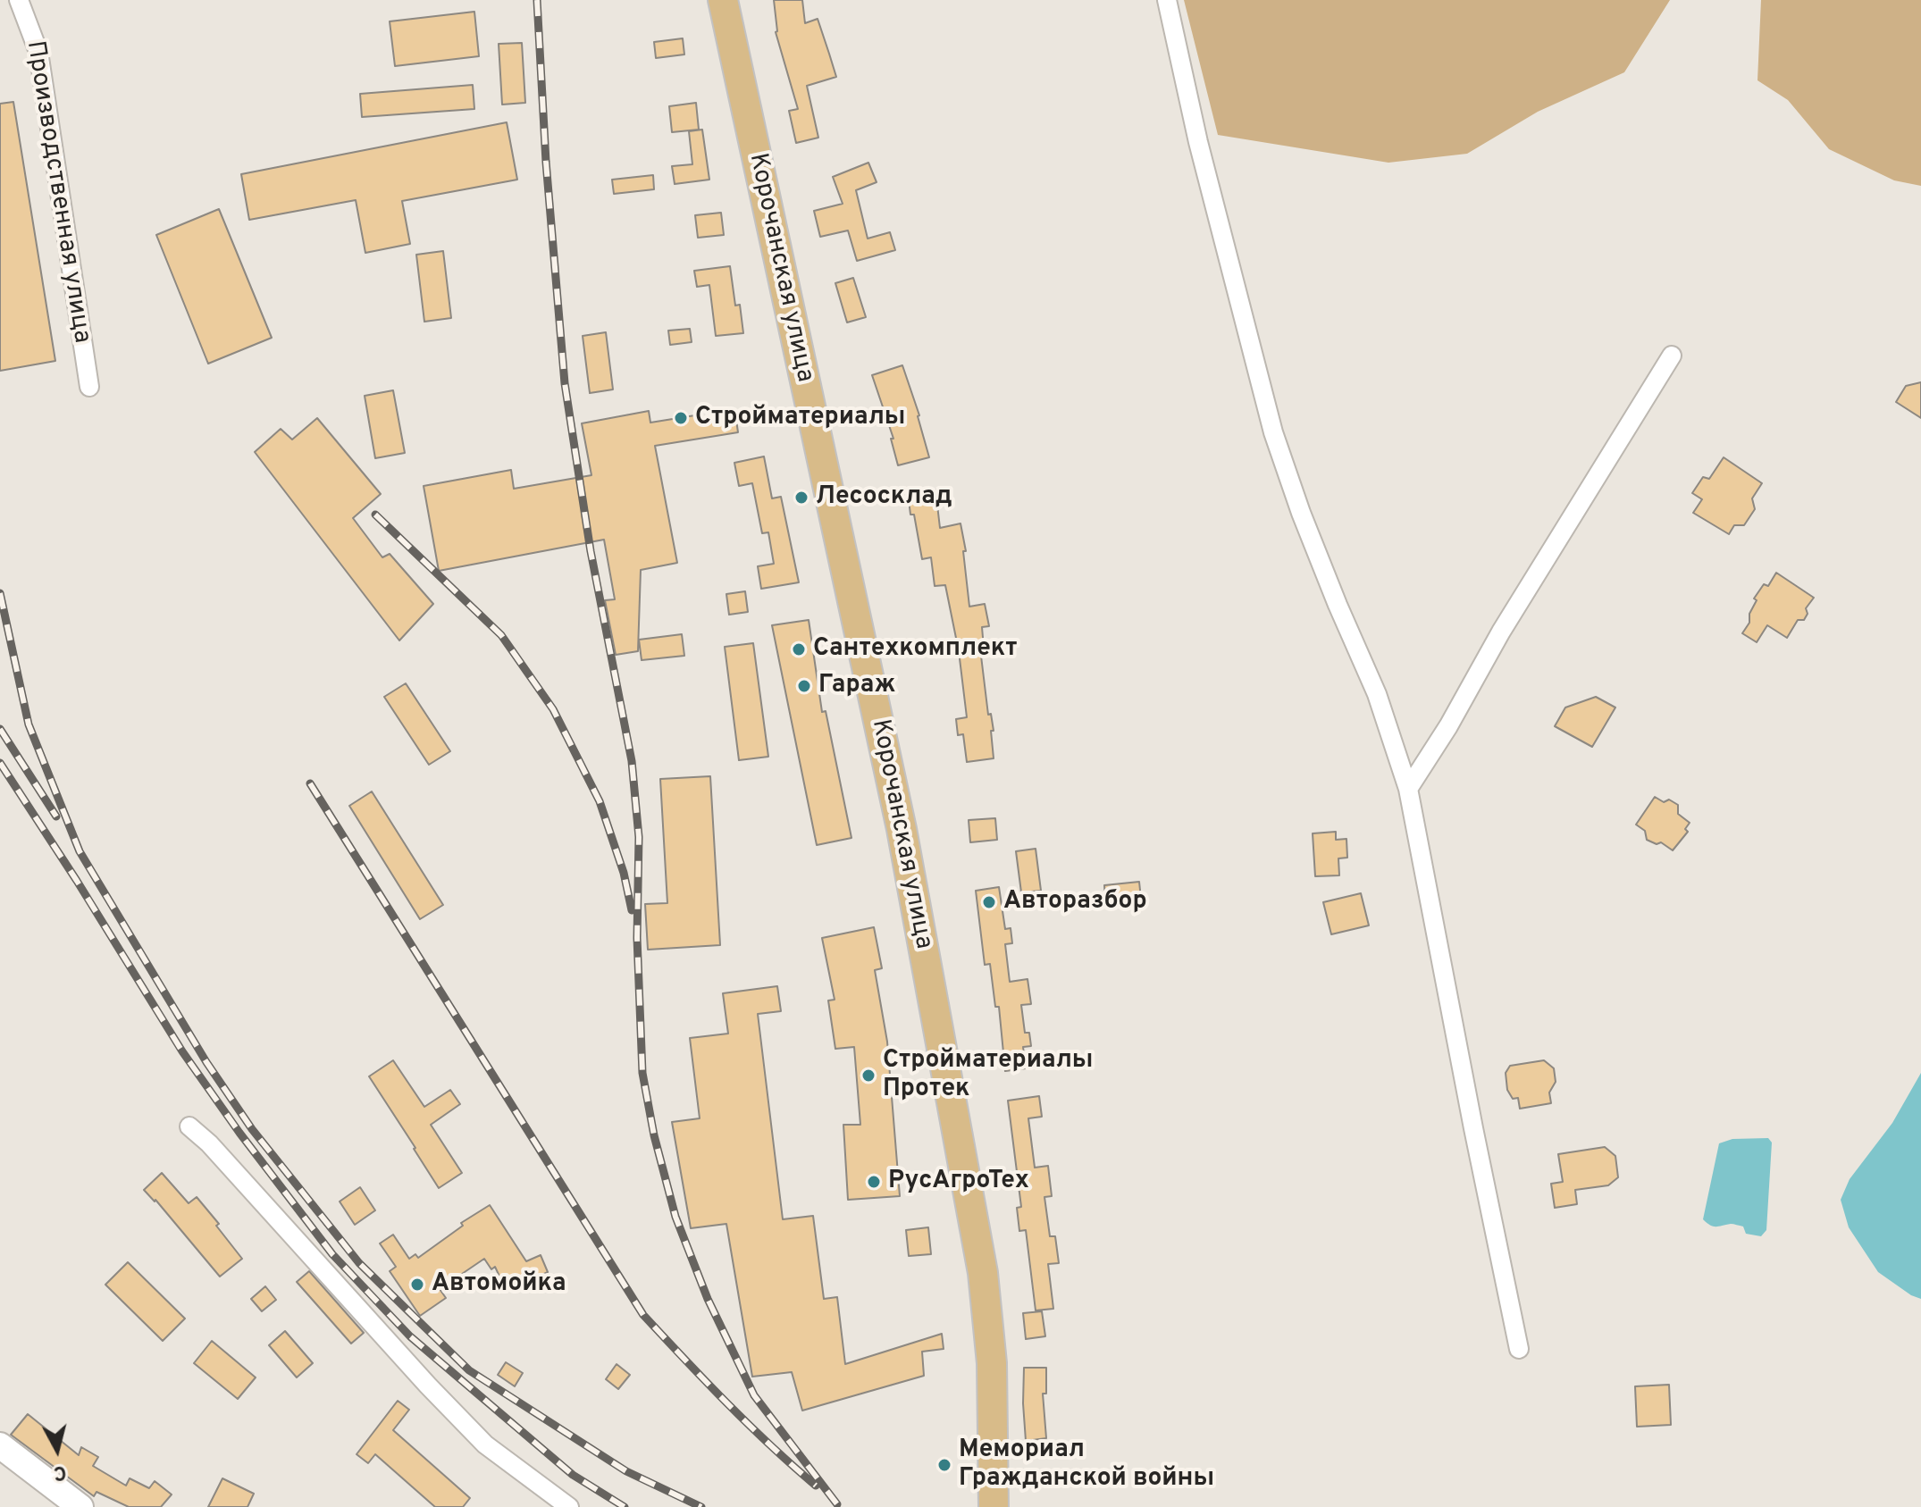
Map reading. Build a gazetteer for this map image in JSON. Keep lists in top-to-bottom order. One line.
{"streets":{"main road":["Корочанская улица"],"street":["Производственная улица"]},"places":["Стройматериалы","Лесосклад","Сантехкомплект","Гараж","Авторазбор","Стройматериалы Протек","РусАгроТех","Автомойка","Мемориал Гражданской войны"],"north":"bottom"}
